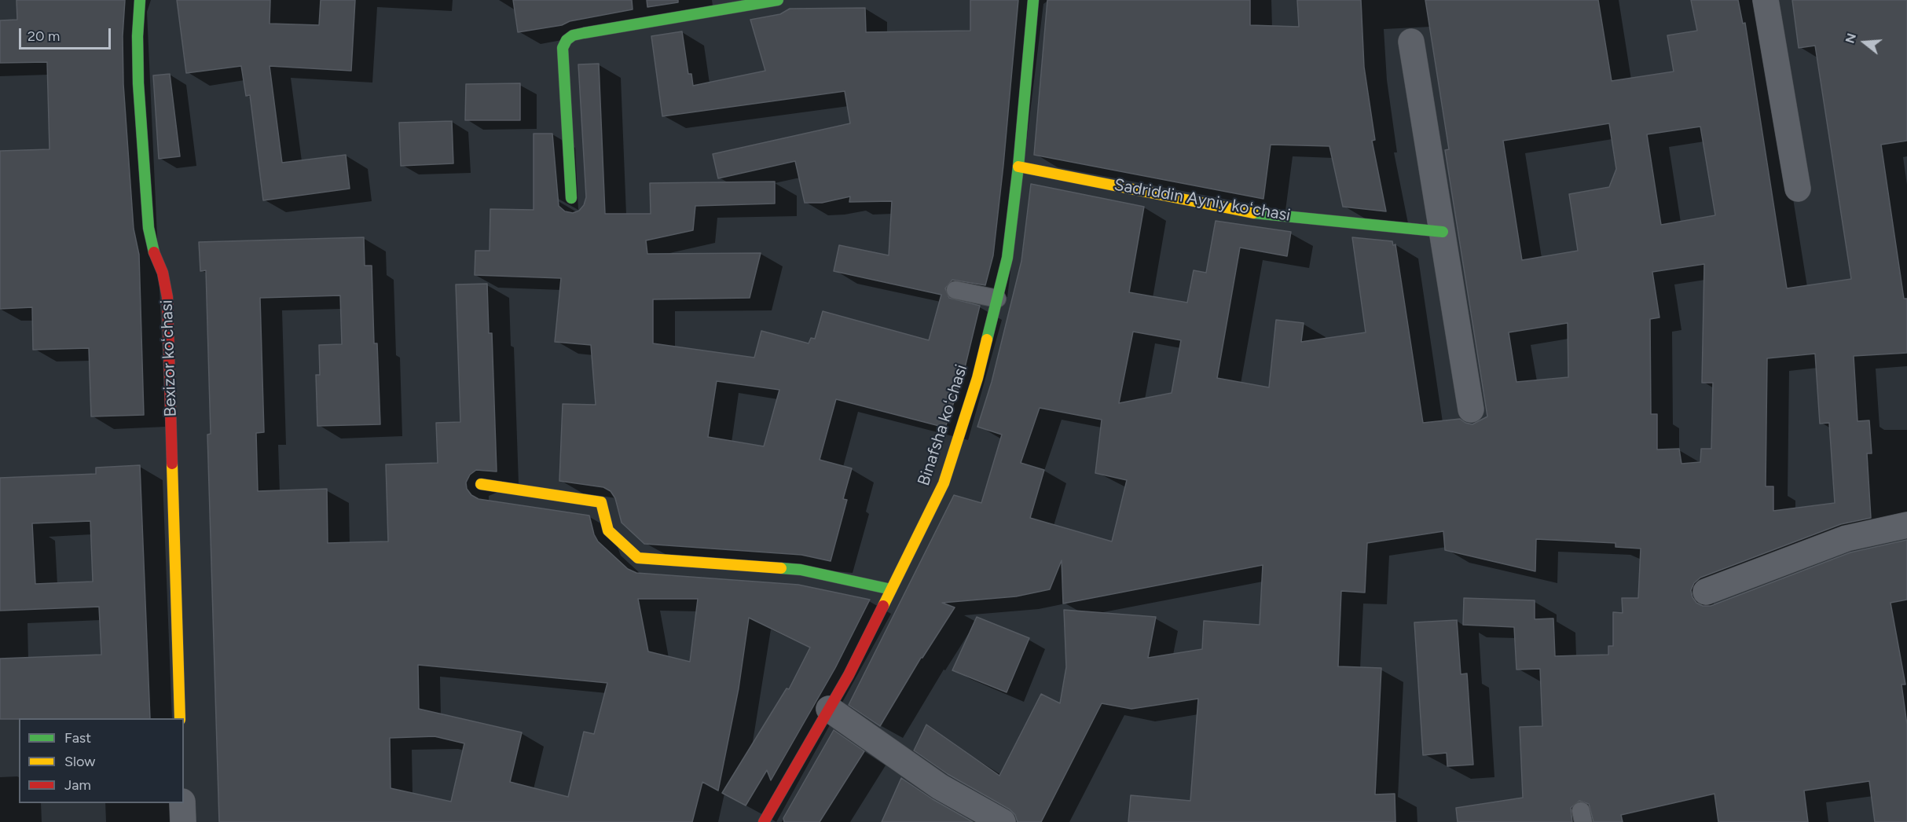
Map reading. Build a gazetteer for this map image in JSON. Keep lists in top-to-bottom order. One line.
{"streets":{"street":["Sadriddin Ayniy koʻchasi","Bexizor koʻchasi","Binafsha koʻchasi"]},"crossings":[["Sadriddin Ayniy koʻchasi","Binafsha koʻchasi"]],"legend":["Fast","Slow","Jam"],"scale_bar":"20 m","north":"left"}
